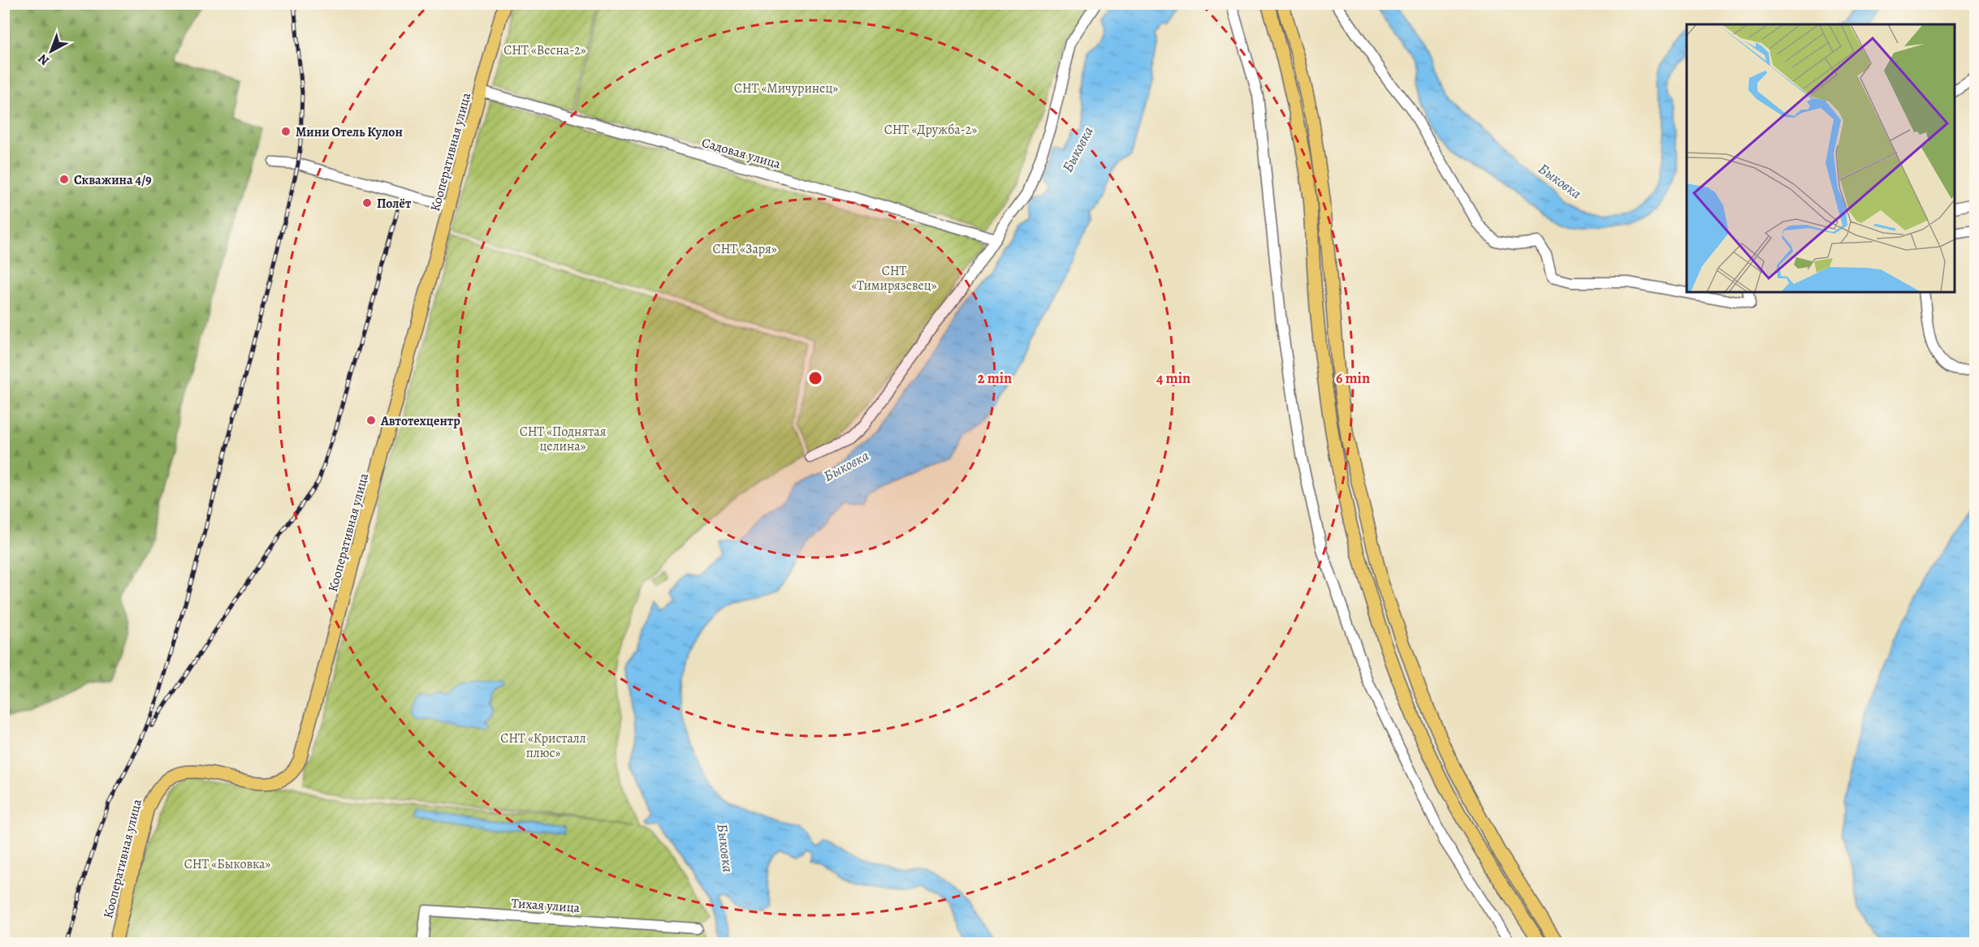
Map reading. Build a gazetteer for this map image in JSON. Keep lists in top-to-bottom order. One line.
{"streets":{"main road":["Кооперативная улица"],"street":["Садовая улица","Тихая улица"]},"crossings":[["Кооперативная улица","Садовая улица"]],"water":["Быковка"],"parks":["СНТ «Весна-2»","СНТ «Мичуринец»","СНТ «Дружба-2»","СНТ «Заря»","СНТ «Тимирязевец»","СНТ «Поднятая целина»","СНТ «Кристалл плюс»","СНТ «Быковка»"],"places":["Мини Отель Кулон","Скважина 4/9","Полёт","Автотехцентр"],"north":"bottom left","rings":["2 min","4 min","6 min"]}
